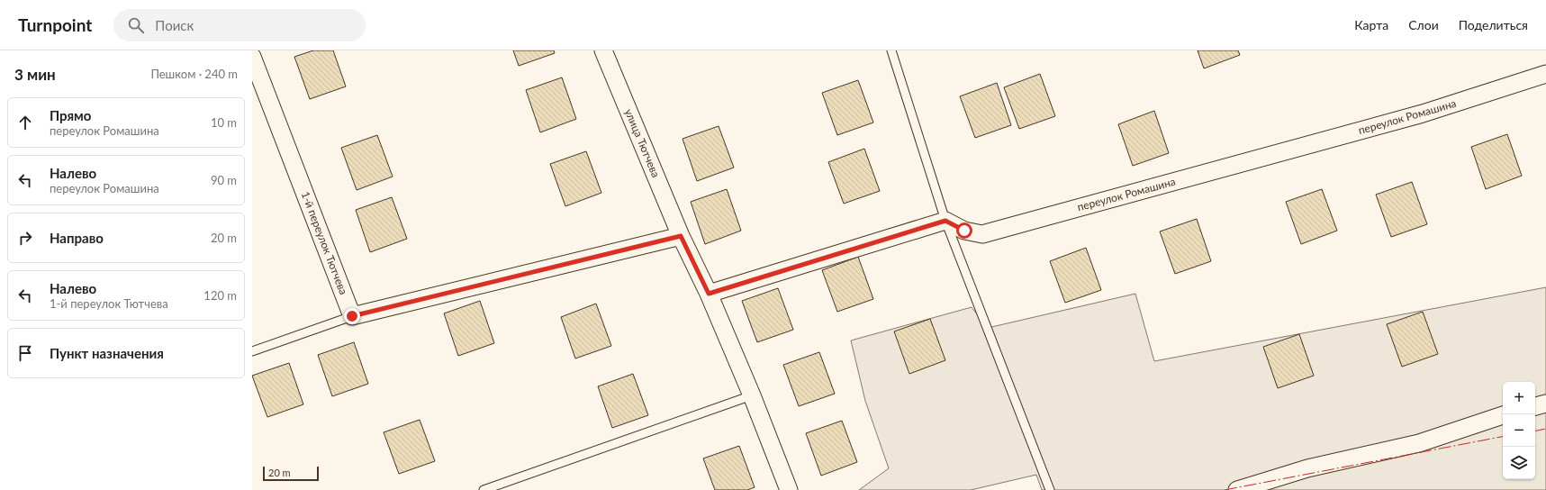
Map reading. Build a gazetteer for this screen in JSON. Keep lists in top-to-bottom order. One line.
{"streets":{"street":["переулок Ромашина","улица Тютчева","1-й переулок Тютчева"]},"scale_bar":"20 m","page":{"header":"Turnpoint","search":"Поиск","nav":["Карта","Слои","Поделиться"],"heading":["3 мин","Пешком · 240 m"],"list":[["Прямо","переулок Ромашина","10 m"],["Налево","переулок Ромашина","90 m"],["Направо","20 m"],["Налево","1-й переулок Тютчева","120 m"],"Пункт назначения"],"map_buttons":["+","−"],"scale":"20 m"}}
